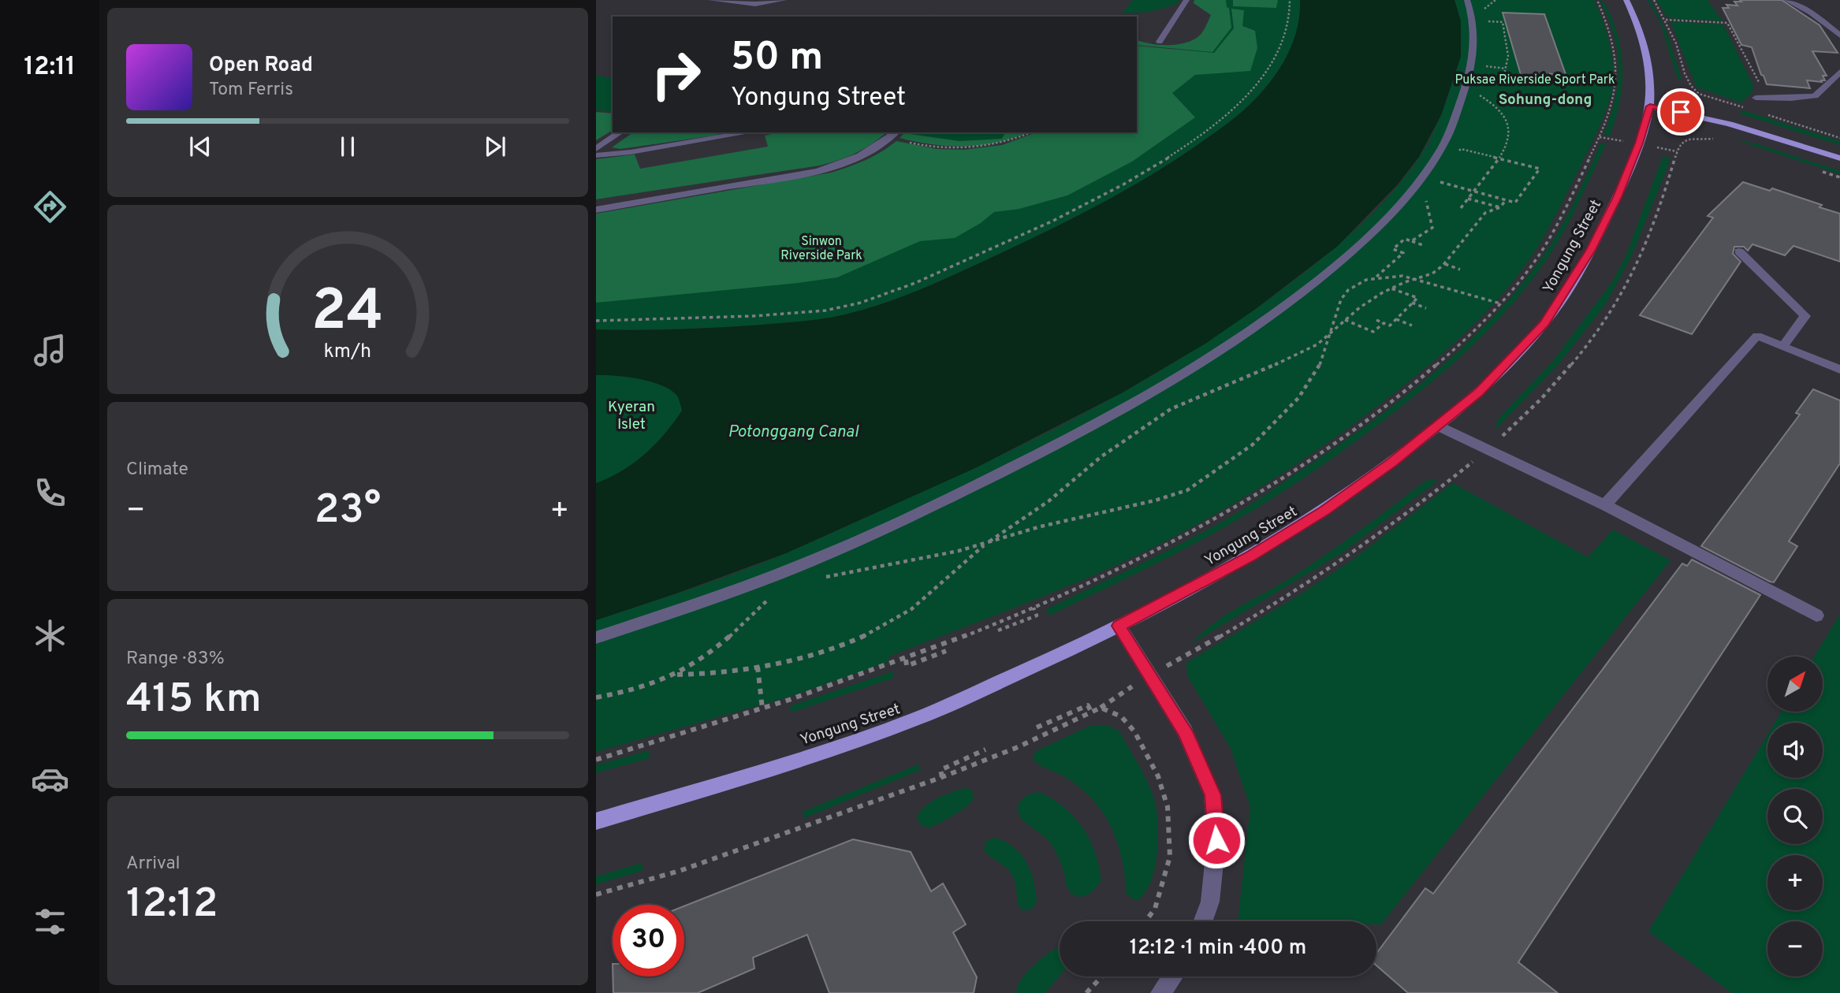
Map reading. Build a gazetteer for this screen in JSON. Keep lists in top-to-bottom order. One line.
{"streets":{"main road":["Yongung Street"]},"districts":["Sohung-dong"],"water":["Potonggang Canal"],"parks":["Puksae Riverside Sport Park","Sinwon Riverside Park","Kyeran Islet"],"north":"top right","page":{"tabs":"12:11","turn":["50 m","Yongung Street"],"song":["Open Road","Tom Ferris"],"tile":["Climate",["Range · 83%","415 km"],["Arrival","12:12"]],"heat":["−","23°","+"],"map_buttons":["+","−"],"limit":"30","trip":"12:12 · 1 min · 400 m","gauge":["24","km/h"]}}
